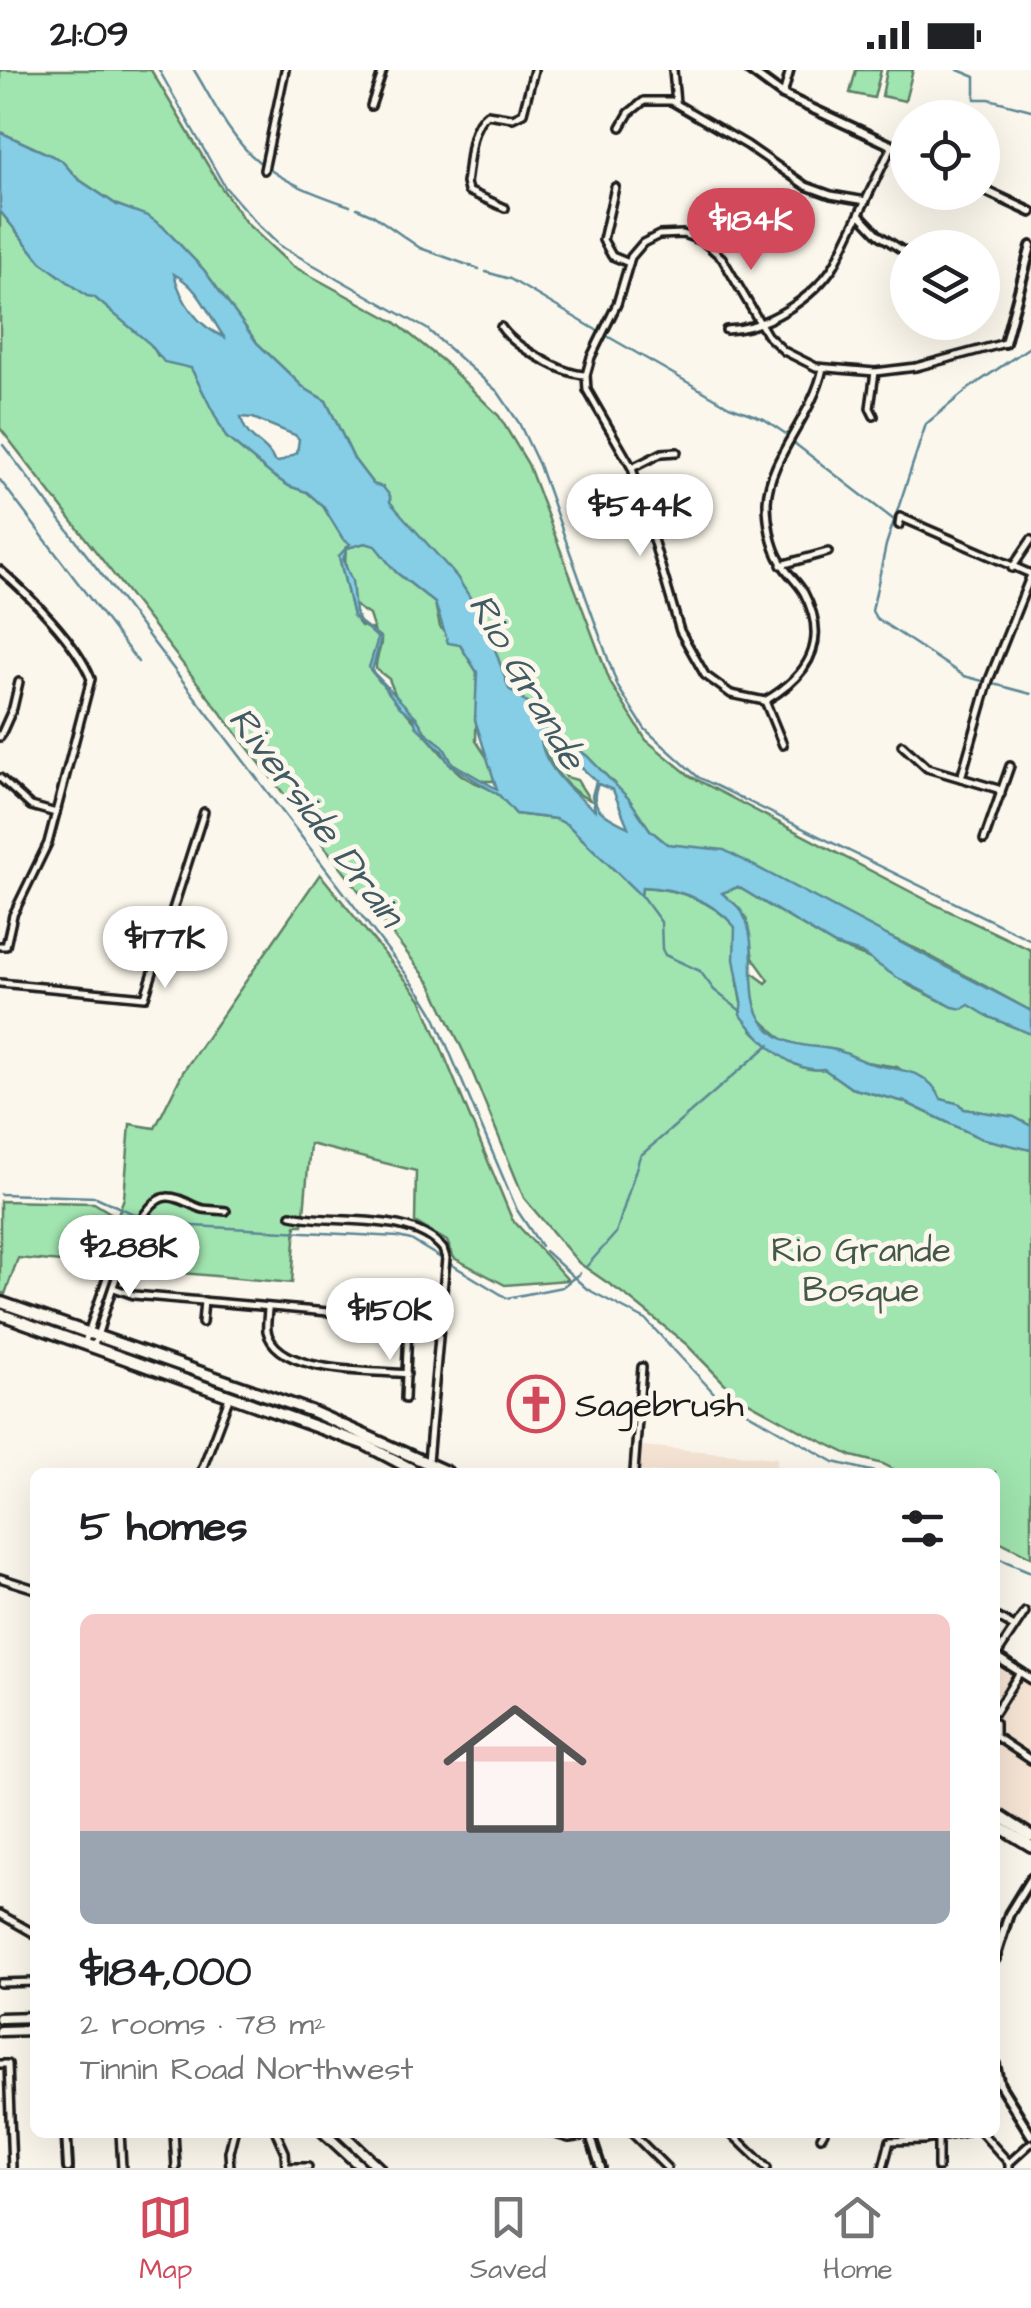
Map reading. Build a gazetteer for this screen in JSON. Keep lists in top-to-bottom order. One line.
{"water":["Rio Grande","Riverside Drain"],"parks":["Rio Grande Bosque"],"places":{"church":["Sagebrush"]},"page":{"status":"21:09","price":["$184K","$544K","$177K","$288K","$150K"],"heading":"5 homes","list":[{"name":"$184,000","note":"2 rooms · 78 m² · Tinnin Road Northwest"}],"tabs":["Map","Saved","Home"]}}
